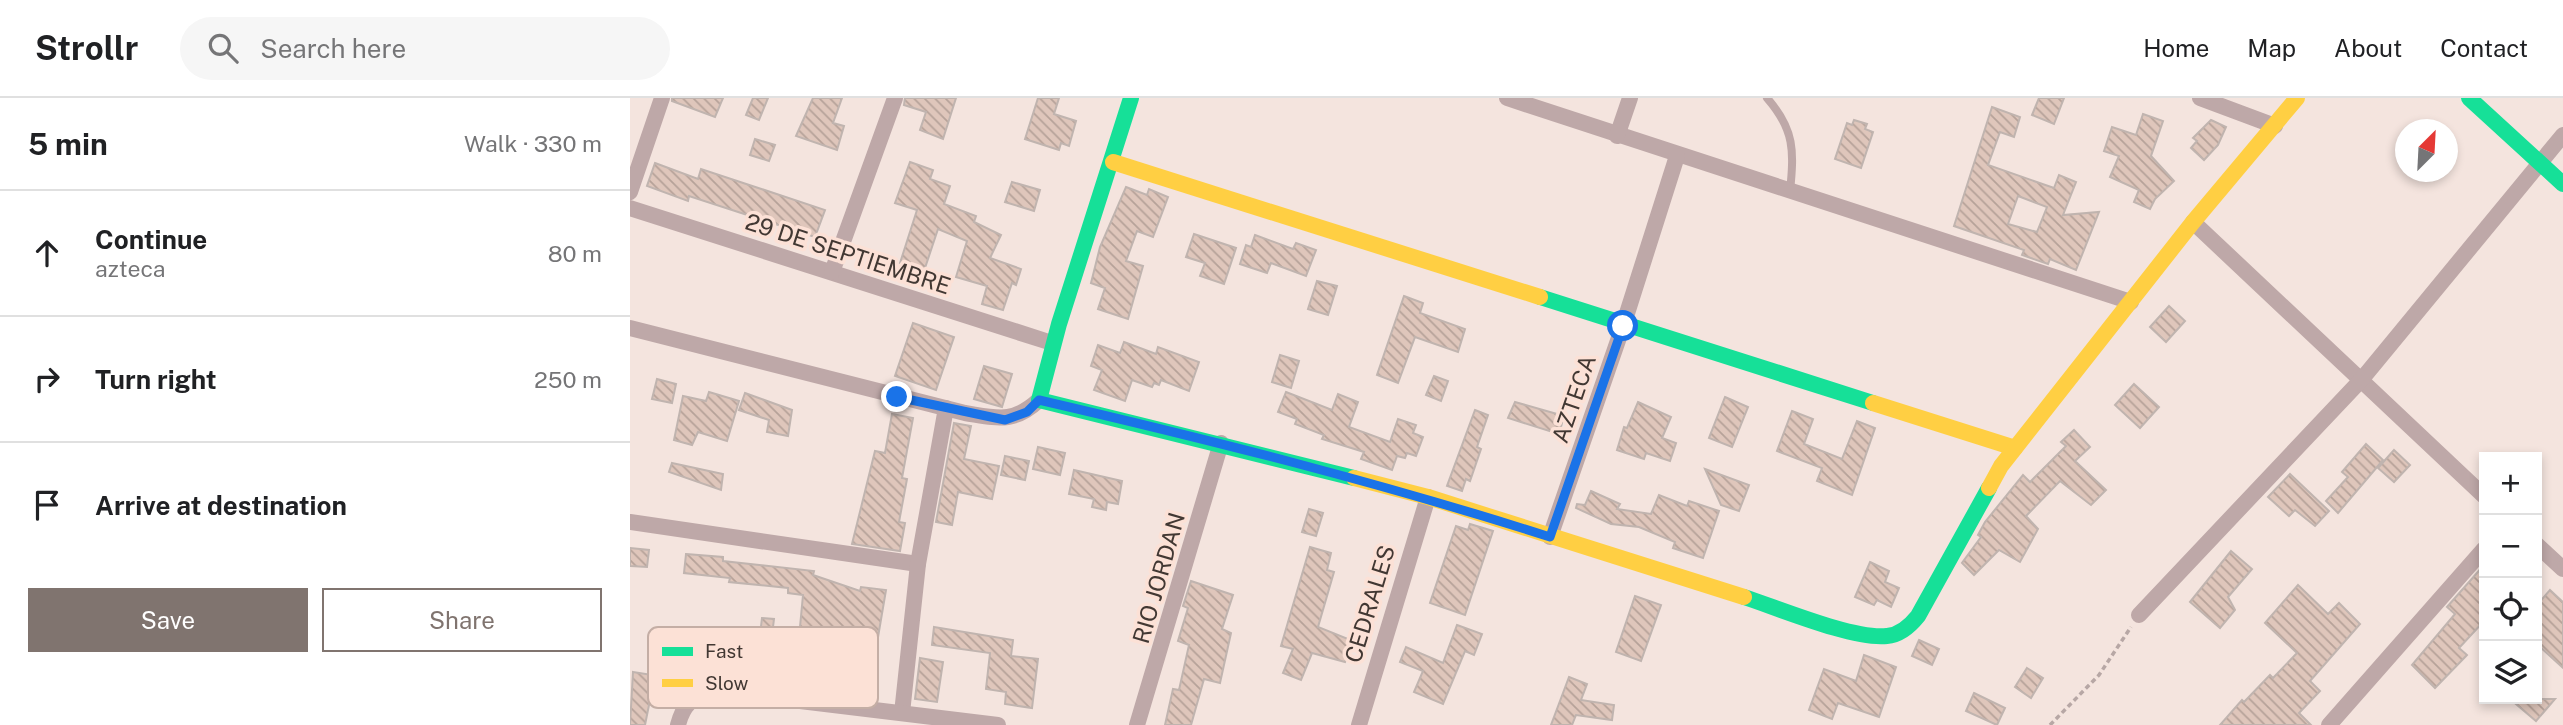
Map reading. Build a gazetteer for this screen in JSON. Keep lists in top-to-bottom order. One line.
{"streets":{"street":["29 DE SEPTIEMBRE","AZTECA","RIO JORDAN","CEDRALES"]},"legend":["Fast","Slow"],"north":"top right","page":{"header":"Strollr","search":"Search here","nav":["Home","Map","About","Contact"],"heading":["5 min","Walk · 330 m"],"list":[["Continue","azteca","80 m"],["Turn right","250 m"],"Arrive at destination"],"map_buttons":["+","−"],"buttons":["Save","Share"]}}
